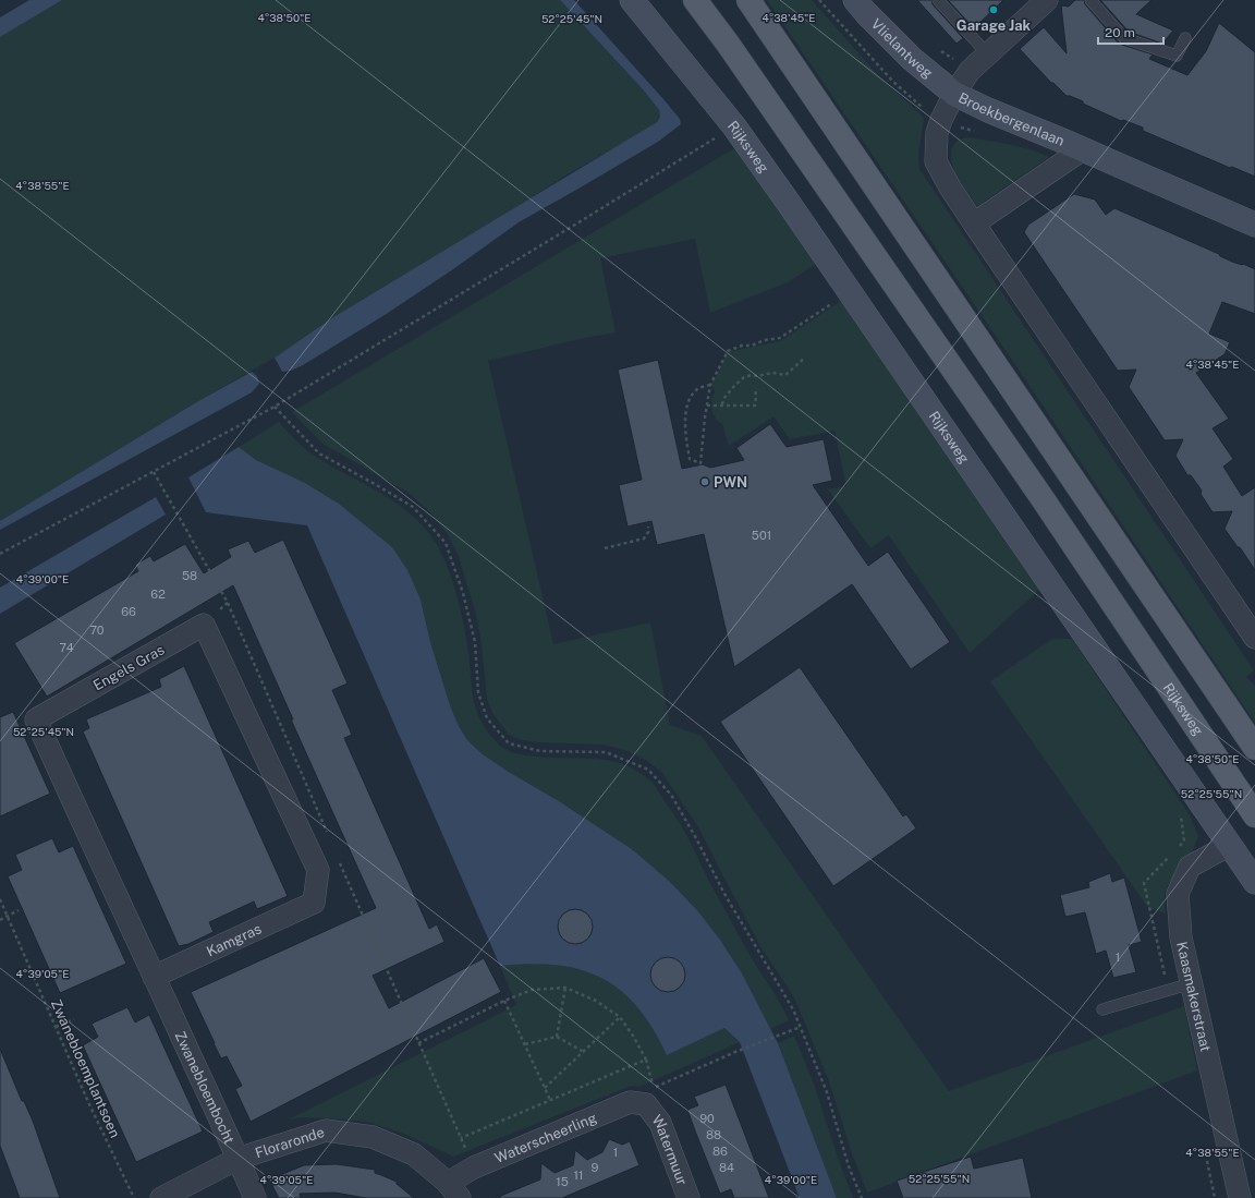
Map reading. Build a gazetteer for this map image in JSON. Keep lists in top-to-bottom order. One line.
{"streets":{"main road":["Rijksweg"],"street":["Vlielantweg","Broekbergenlaan","Engels Gras","Kamgras","Kaasmakerstraat","Zwanebloembocht","Waterscheerling","Floraronde","Watermuur"],"path":["Zwanebloemplantsoen"]},"crossings":[["Vlielantweg","Broekbergenlaan"],["Rijksweg","Kaasmakerstraat"],["Engels Gras","Kamgras"],["Engels Gras","Zwanebloembocht"],["Kamgras","Zwanebloembocht"],["Zwanebloembocht","Floraronde"],["Waterscheerling","Floraronde"],["Waterscheerling","Watermuur"]],"places":["Garage Jak","PWN"],"house_numbers":["501","58","62","66","70","74","1","90","88","86","1","9","84","11","15"],"scale_bar":"20 m","coordinates":["4°38'50\"E","4°38'45\"E","52°25'45\"N","4°38'55\"E","4°39'00\"E","52°25'55\"N","4°39'05\"E"]}
